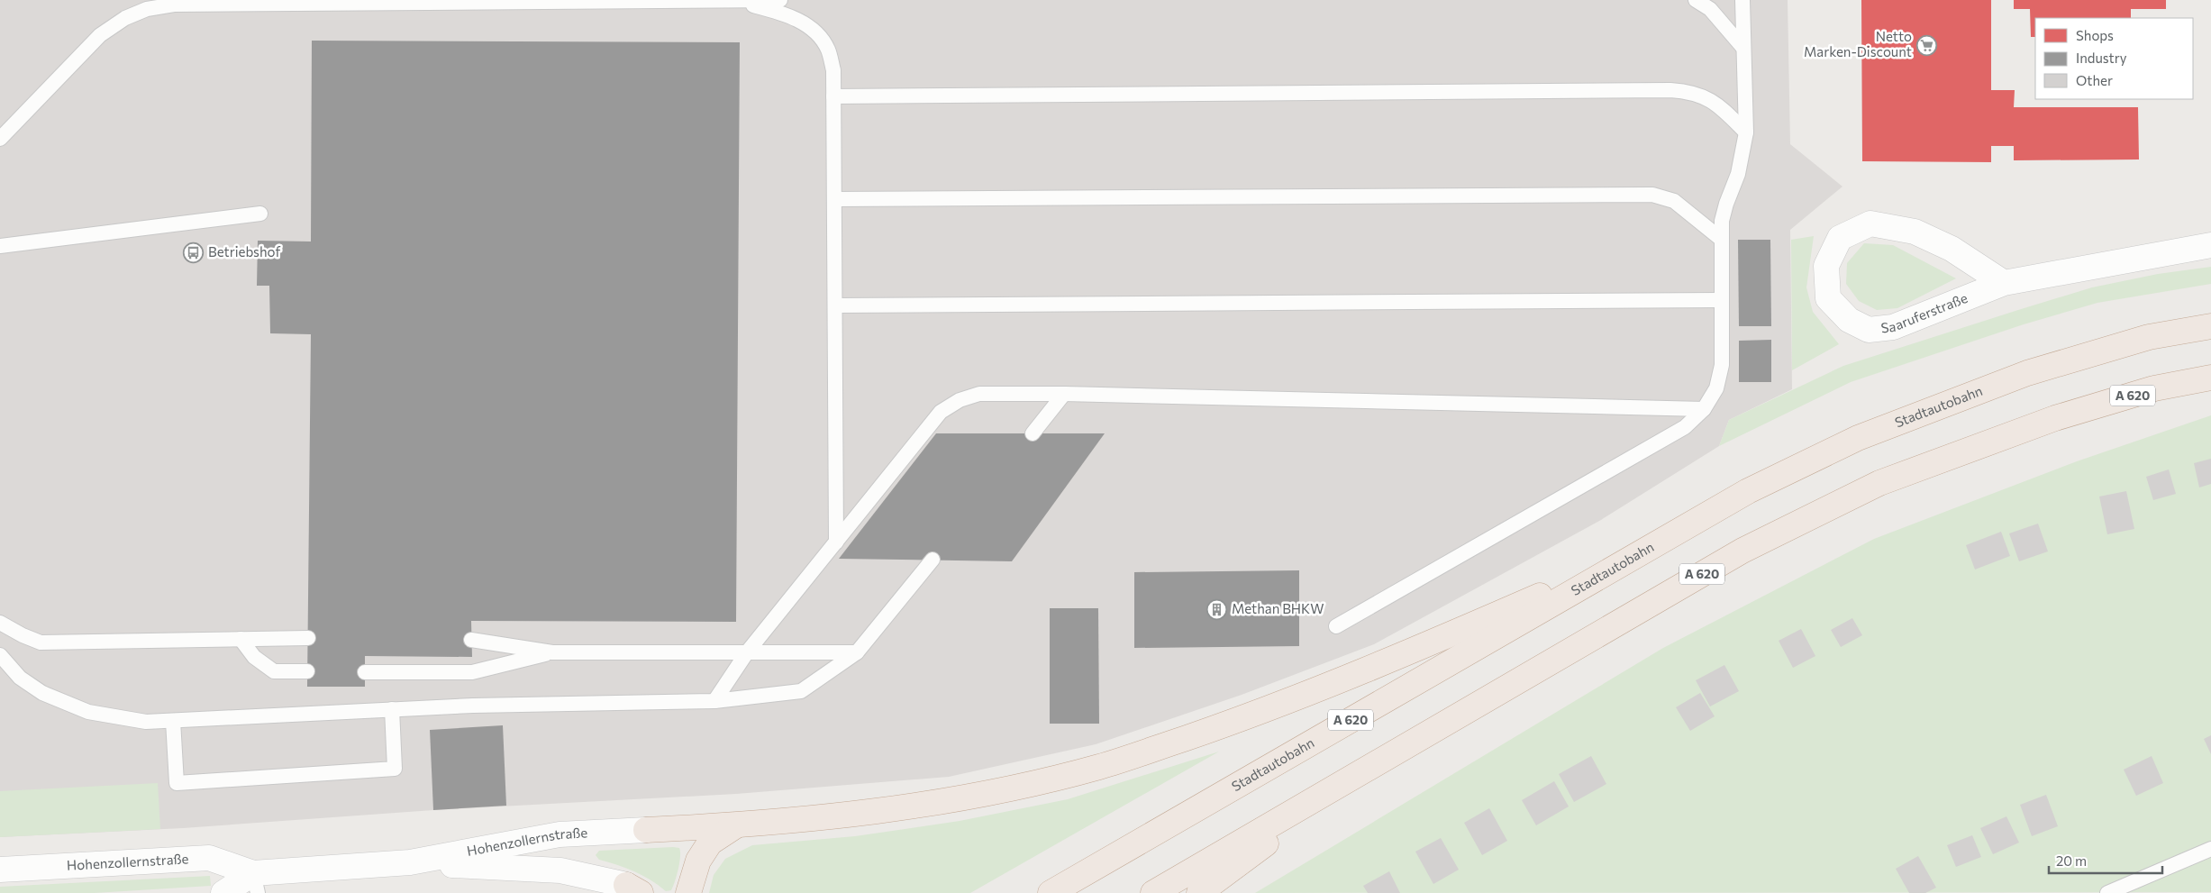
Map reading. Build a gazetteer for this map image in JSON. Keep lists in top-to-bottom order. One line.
{"streets":{"highway":["A 620","Stadtautobahn"],"street":["Saaruferstraße","Hohenzollernstraße"]},"places":{"supermarket":["Netto Marken-Discount"],"bus stop":["Betriebshof"],"building":["Methan BHKW"]},"legend":["Shops","Industry","Other"],"scale_bar":"20 m"}
